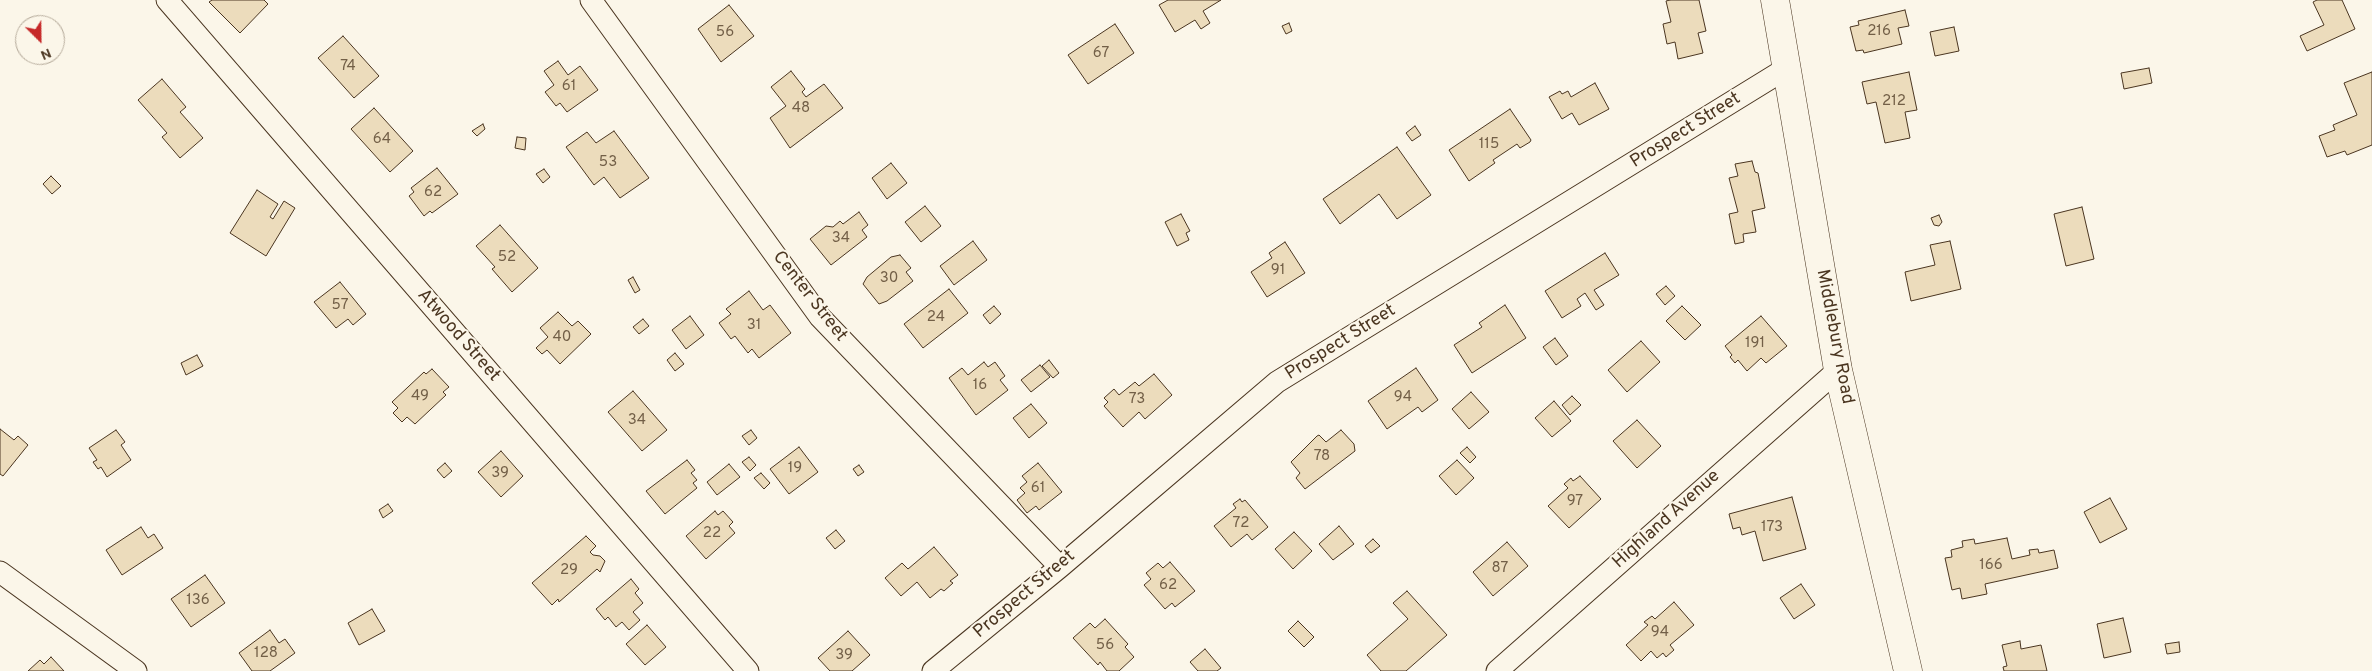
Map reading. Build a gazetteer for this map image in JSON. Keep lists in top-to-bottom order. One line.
{"streets":{"street":["Prospect Street","Center Street","Atwood Street","Middlebury Road","Highland Avenue"]},"crossings":[["Prospect Street","Center Street"],["Prospect Street","Middlebury Road"],["Middlebury Road","Highland Avenue"]],"house_numbers":["216","56","67","74","61","212","48","64","115","53","62","34","52","91","30","57","24","31","40","191","16","49","94","73","34","78","19","39","61","97","72","173","22","166","87","29","62","136","94","56","128","39"],"north":"bottom right"}
